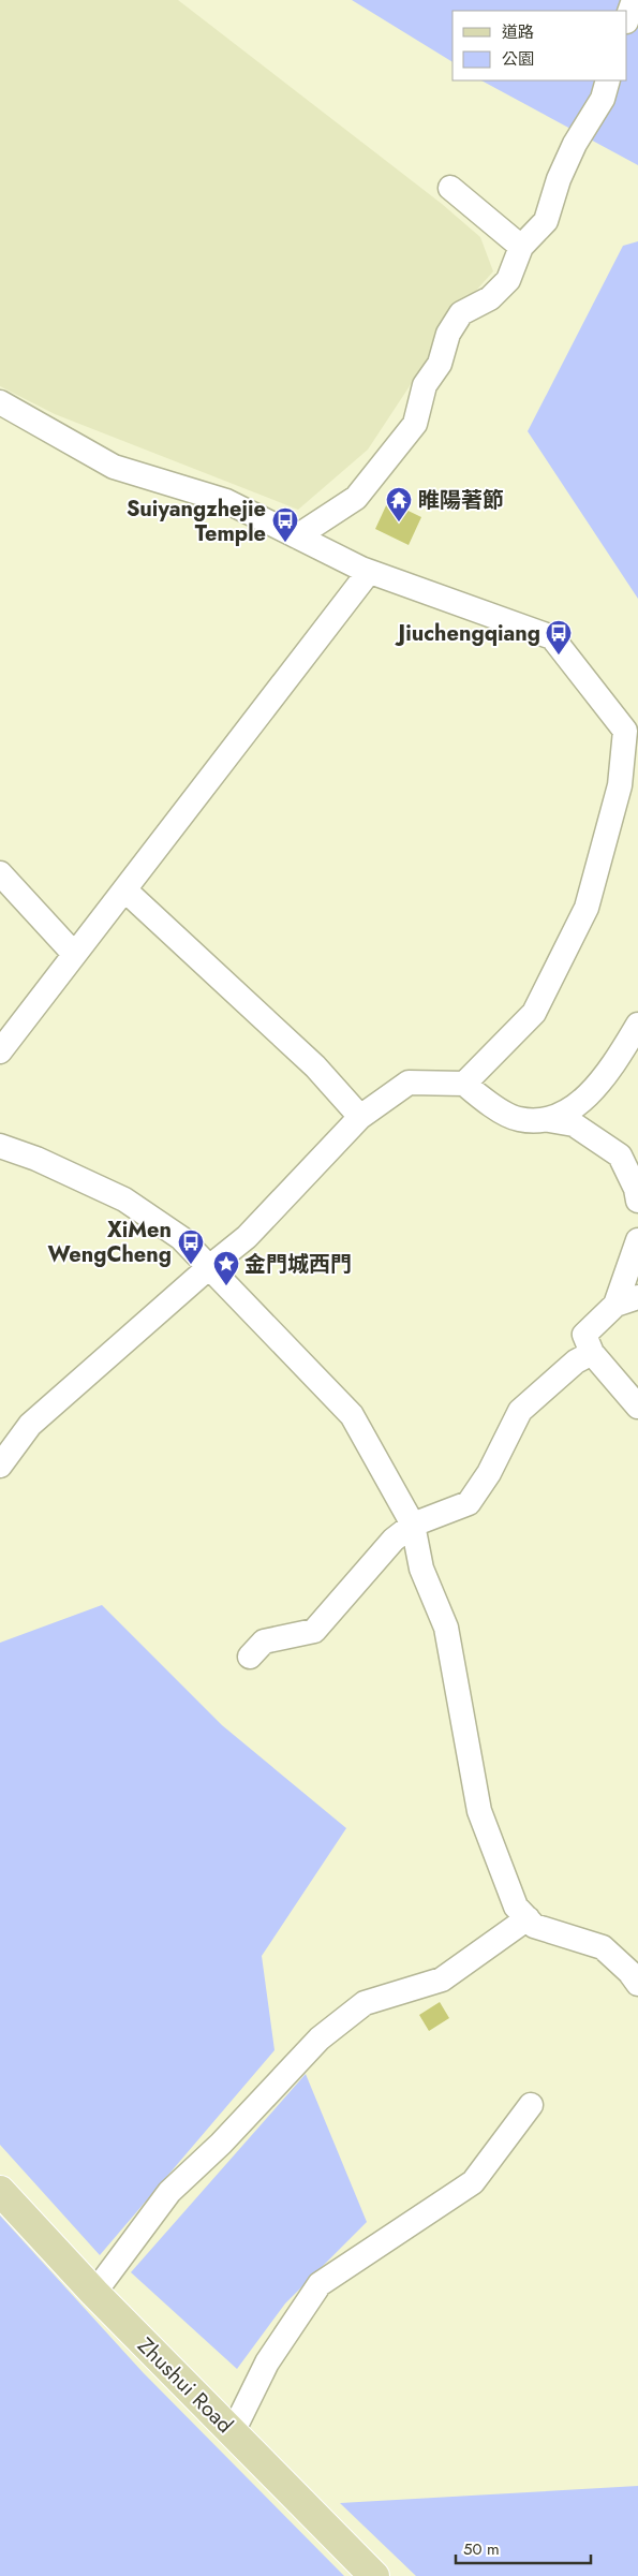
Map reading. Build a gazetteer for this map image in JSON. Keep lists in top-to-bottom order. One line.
{"streets":{"main road":["Zhushui Road"]},"places":{"temple":["睢陽著節"],"bus stop":["Suiyangzhejie Temple","Jiuchengqiang","XiMen WengCheng"],"place":["金門城西門"]},"legend":["道路","公園"],"scale_bar":"50 m"}
